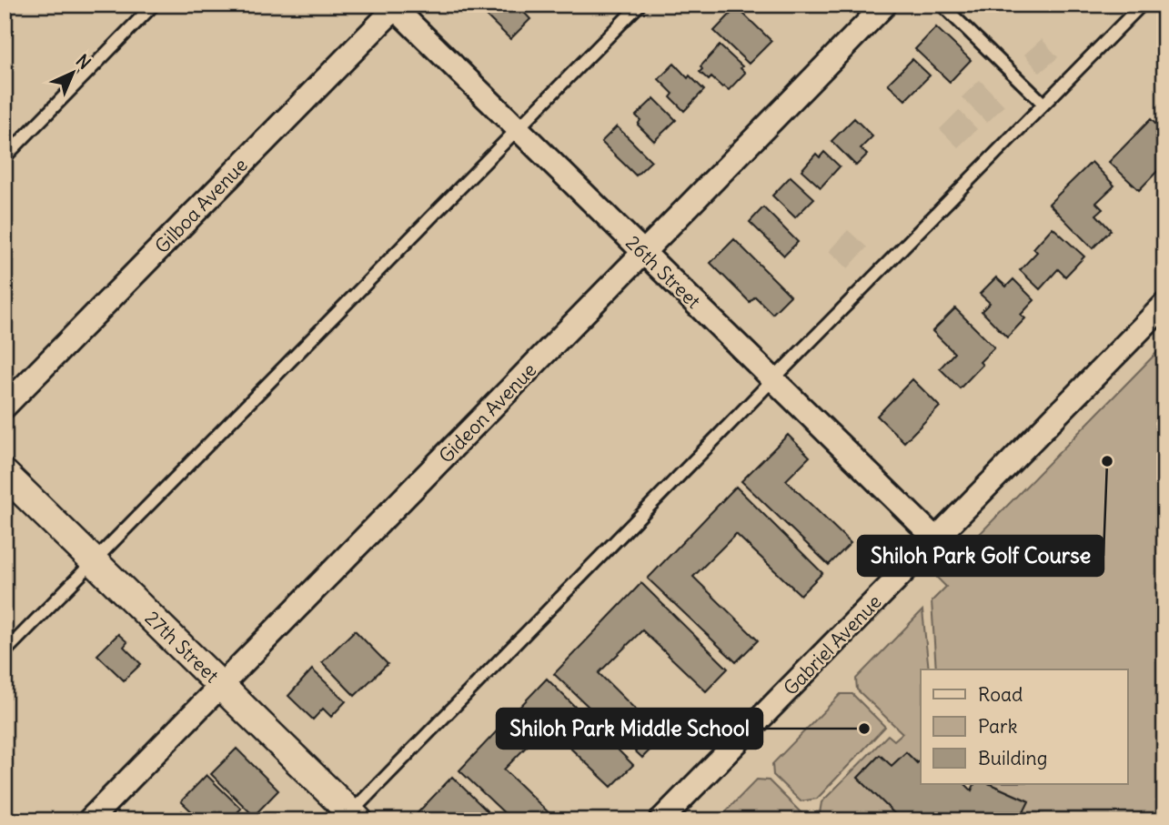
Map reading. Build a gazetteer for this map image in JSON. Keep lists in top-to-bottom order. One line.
{"streets":{"street":["Gilboa Avenue","26th Street","Gideon Avenue","Gabriel Avenue","27th Street"]},"crossings":[["Gilboa Avenue","26th Street"],["26th Street","Gideon Avenue"],["26th Street","Gabriel Avenue"],["Gideon Avenue","27th Street"]],"places":["Shiloh Park Golf Course","Shiloh Park Middle School"],"legend":["Road","Park","Building"],"north":"top right"}
